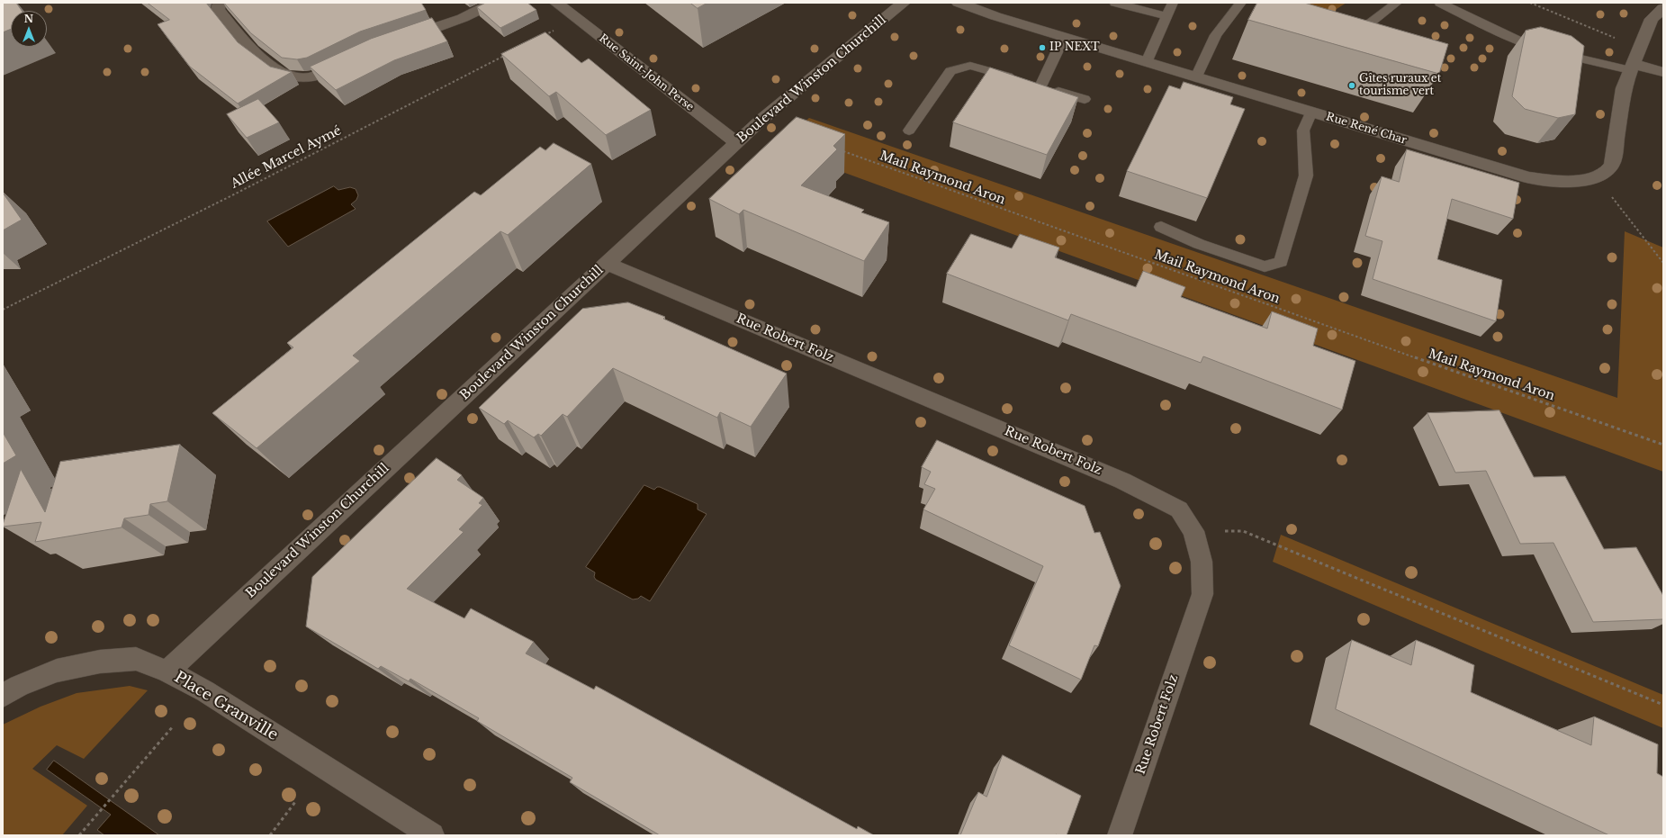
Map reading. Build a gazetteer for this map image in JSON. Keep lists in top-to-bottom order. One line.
{"streets":{"street":["Rue Saint-John Perse","Boulevard Winston Churchill","Rue René Char","Rue Robert Folz","Place Granville"],"path":["Allée Marcel Aymé","Mail Raymond Aron"]},"crossings":[["Rue Saint-John Perse","Boulevard Winston Churchill"],["Boulevard Winston Churchill","Rue Robert Folz"],["Boulevard Winston Churchill","Place Granville"]],"places":["IP NEXT","Gîtes ruraux et tourisme vert"],"north":"top"}
